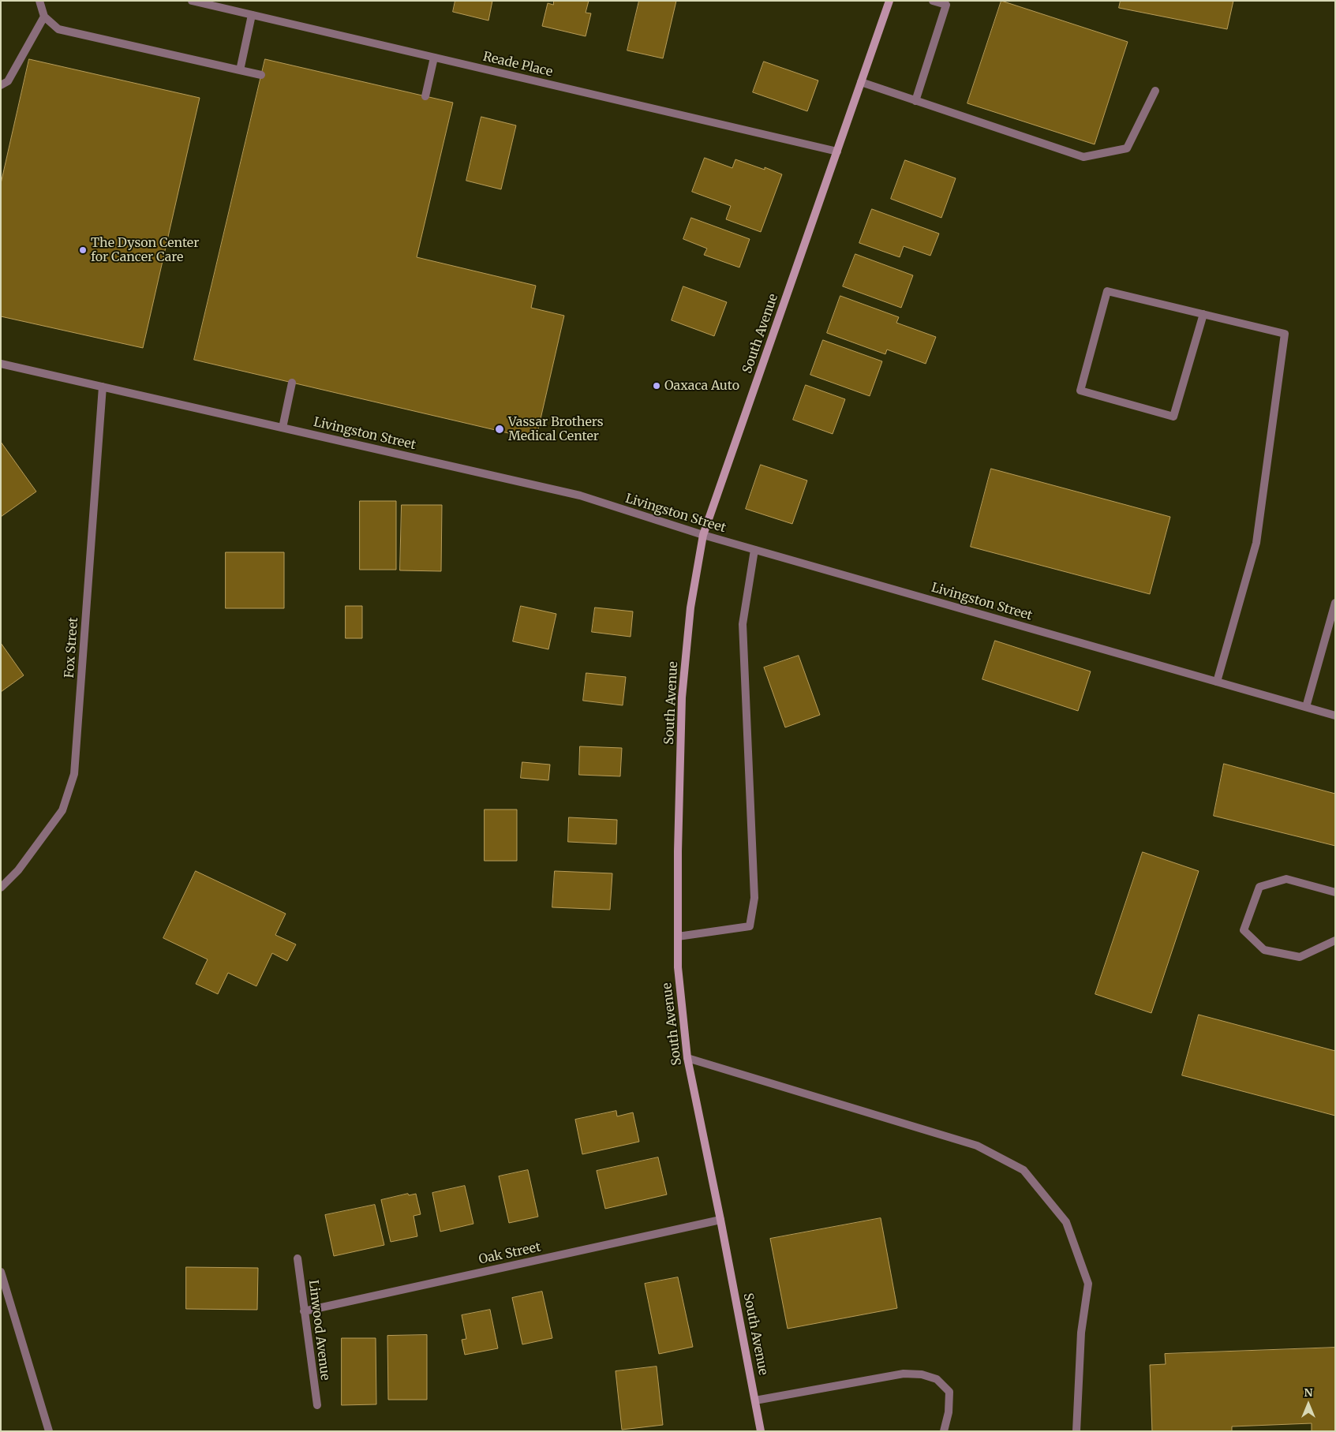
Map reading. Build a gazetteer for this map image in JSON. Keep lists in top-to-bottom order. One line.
{"streets":{"street":["Reade Place","South Avenue","Livingston Street","Fox Street","Oak Street","Linwood Avenue"]},"crossings":[["Reade Place","South Avenue"],["South Avenue","Livingston Street"],["South Avenue","Oak Street"],["Livingston Street","Fox Street"],["Oak Street","Linwood Avenue"]],"places":["The Dyson Center for Cancer Care","Oaxaca Auto","Vassar Brothers Medical Center"],"north":"top"}
